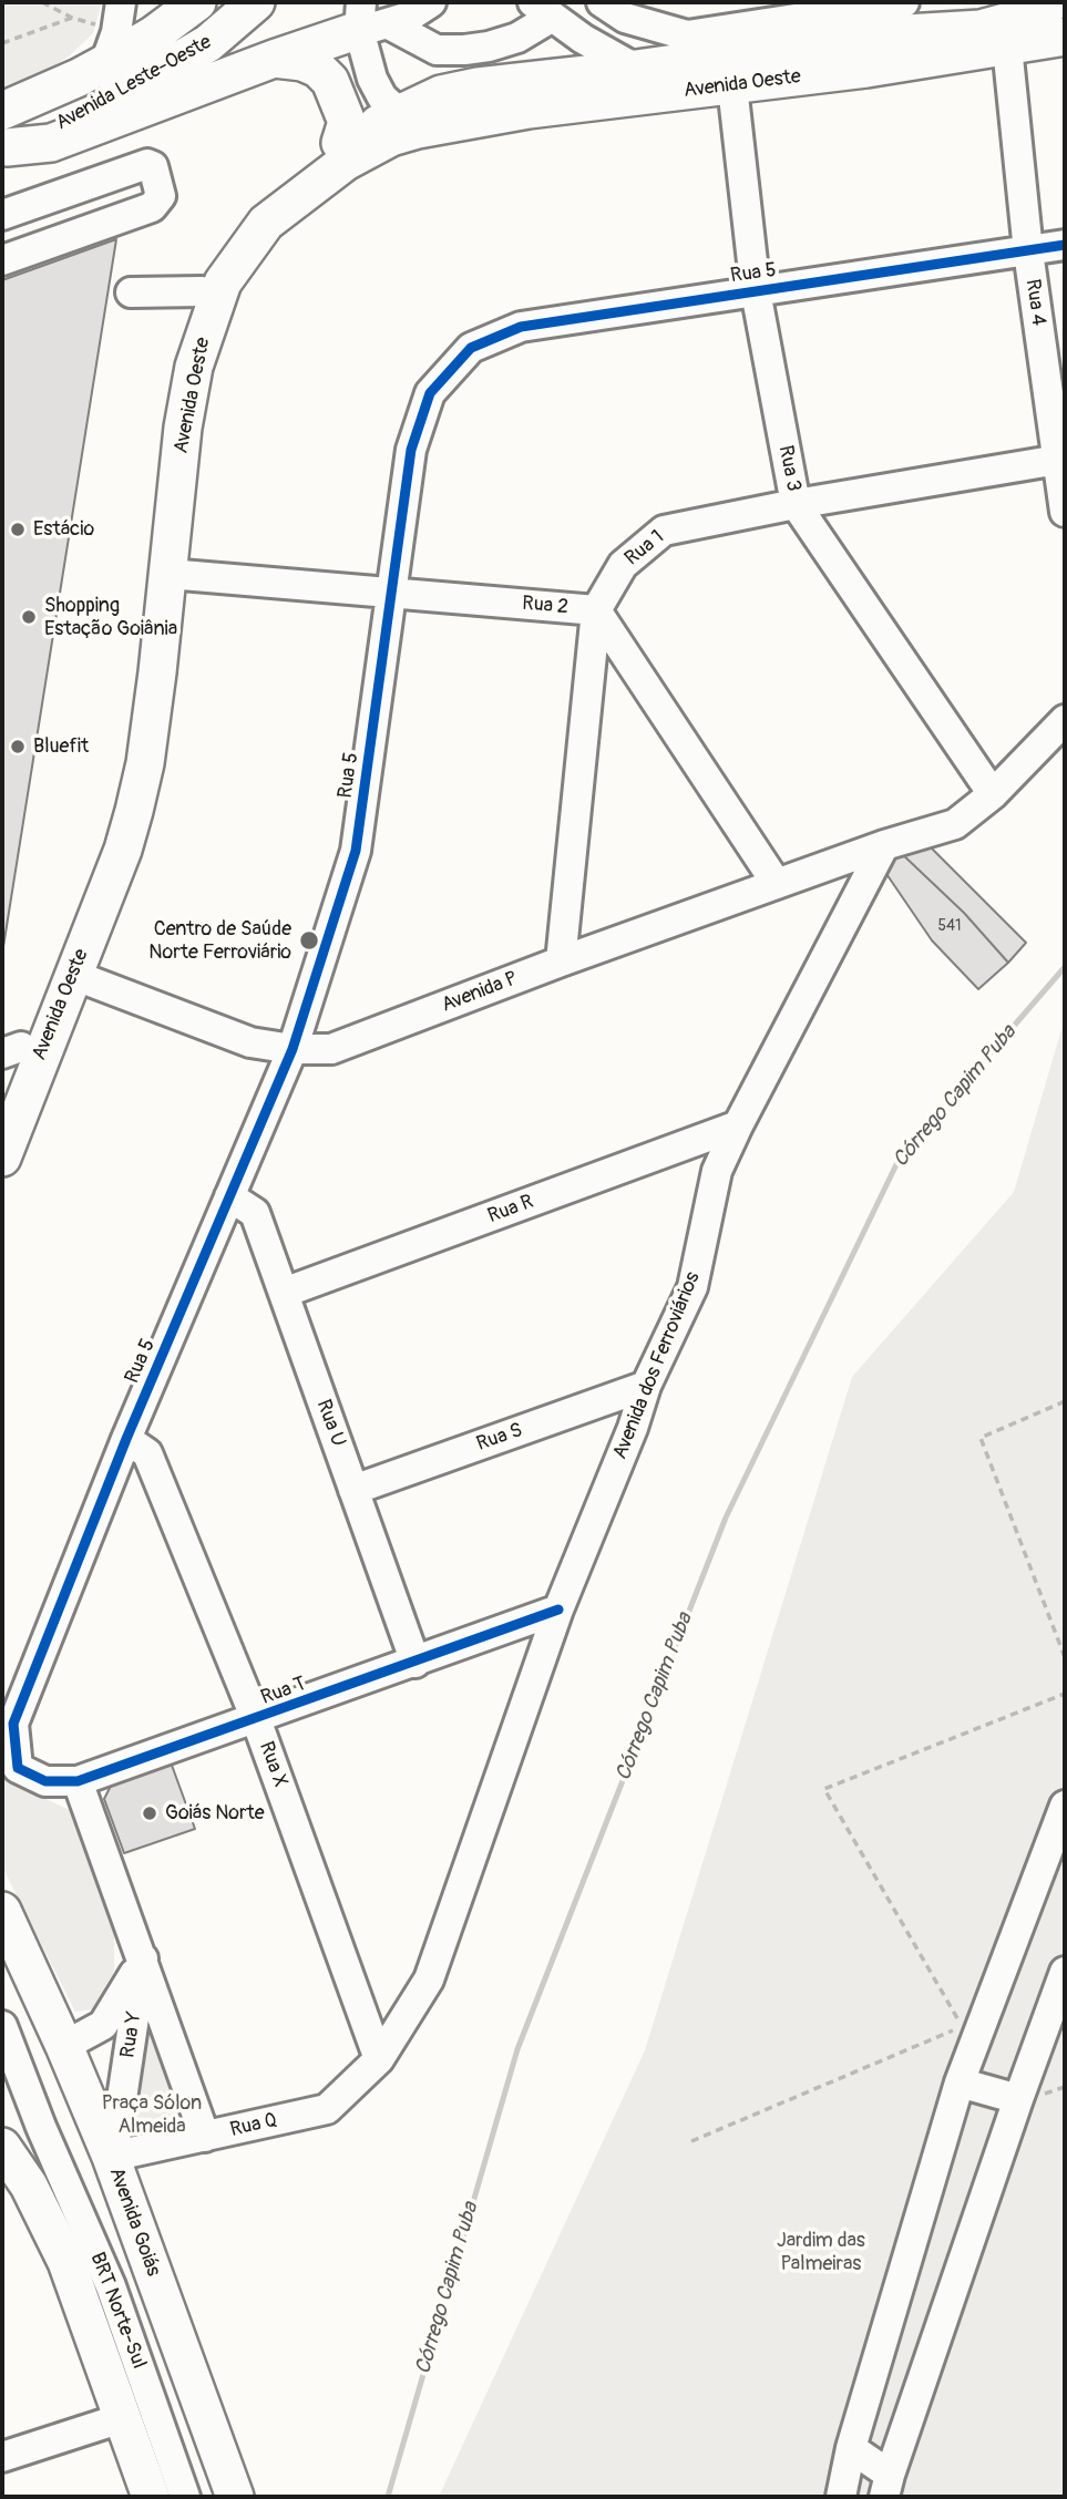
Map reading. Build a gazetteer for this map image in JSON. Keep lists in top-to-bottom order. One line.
{"streets":{"main road":["Avenida Leste-Oeste","Avenida Oeste","Avenida Goiás"],"street":["Rua 5","Rua 4","Rua 3","Rua 1","Rua 2","Avenida P","Rua R","Avenida dos Ferroviários","Rua U","Rua S","Rua T","Rua X","Rua Y","Rua Q"]},"crossings":[["Avenida Oeste","Rua 4"],["Avenida Oeste","Rua 3"],["Avenida Oeste","Rua 2"],["Avenida Oeste","Avenida P"],["Rua 5","Rua 4"],["Rua 5","Rua 3"],["Rua 5","Rua 2"],["Rua 5","Avenida P"],["Rua 5","Rua U"],["Rua 5","Rua T"],["Rua 5","Rua X"],["Rua 4","Rua 1"],["Rua 3","Rua 1"],["Rua 1","Rua 2"],["Rua 1","Avenida P"],["Rua 2","Avenida P"],["Avenida P","Avenida dos Ferroviários"],["Rua R","Avenida dos Ferroviários"],["Rua R","Rua U"],["Avenida dos Ferroviários","Rua S"],["Avenida dos Ferroviários","Rua T"],["Avenida dos Ferroviários","Rua X"],["Avenida dos Ferroviários","Rua Q"],["Rua U","Rua S"],["Rua U","Rua T"],["Rua T","Rua X"],["Rua T","Rua Y"],["Rua X","Rua Q"],["Rua Y","Rua Q"],["Rua Y","Avenida Goiás"],["Rua Q","Avenida Goiás"]],"water":["Córrego Capim Puba"],"parks":["Praça Sólon Almeida","Jardim das Palmeiras"],"places":["Estácio","Shopping Estação Goiânia","Bluefit","Centro de Saúde Norte Ferroviário","Goiás Norte"],"house_numbers":["541"]}
